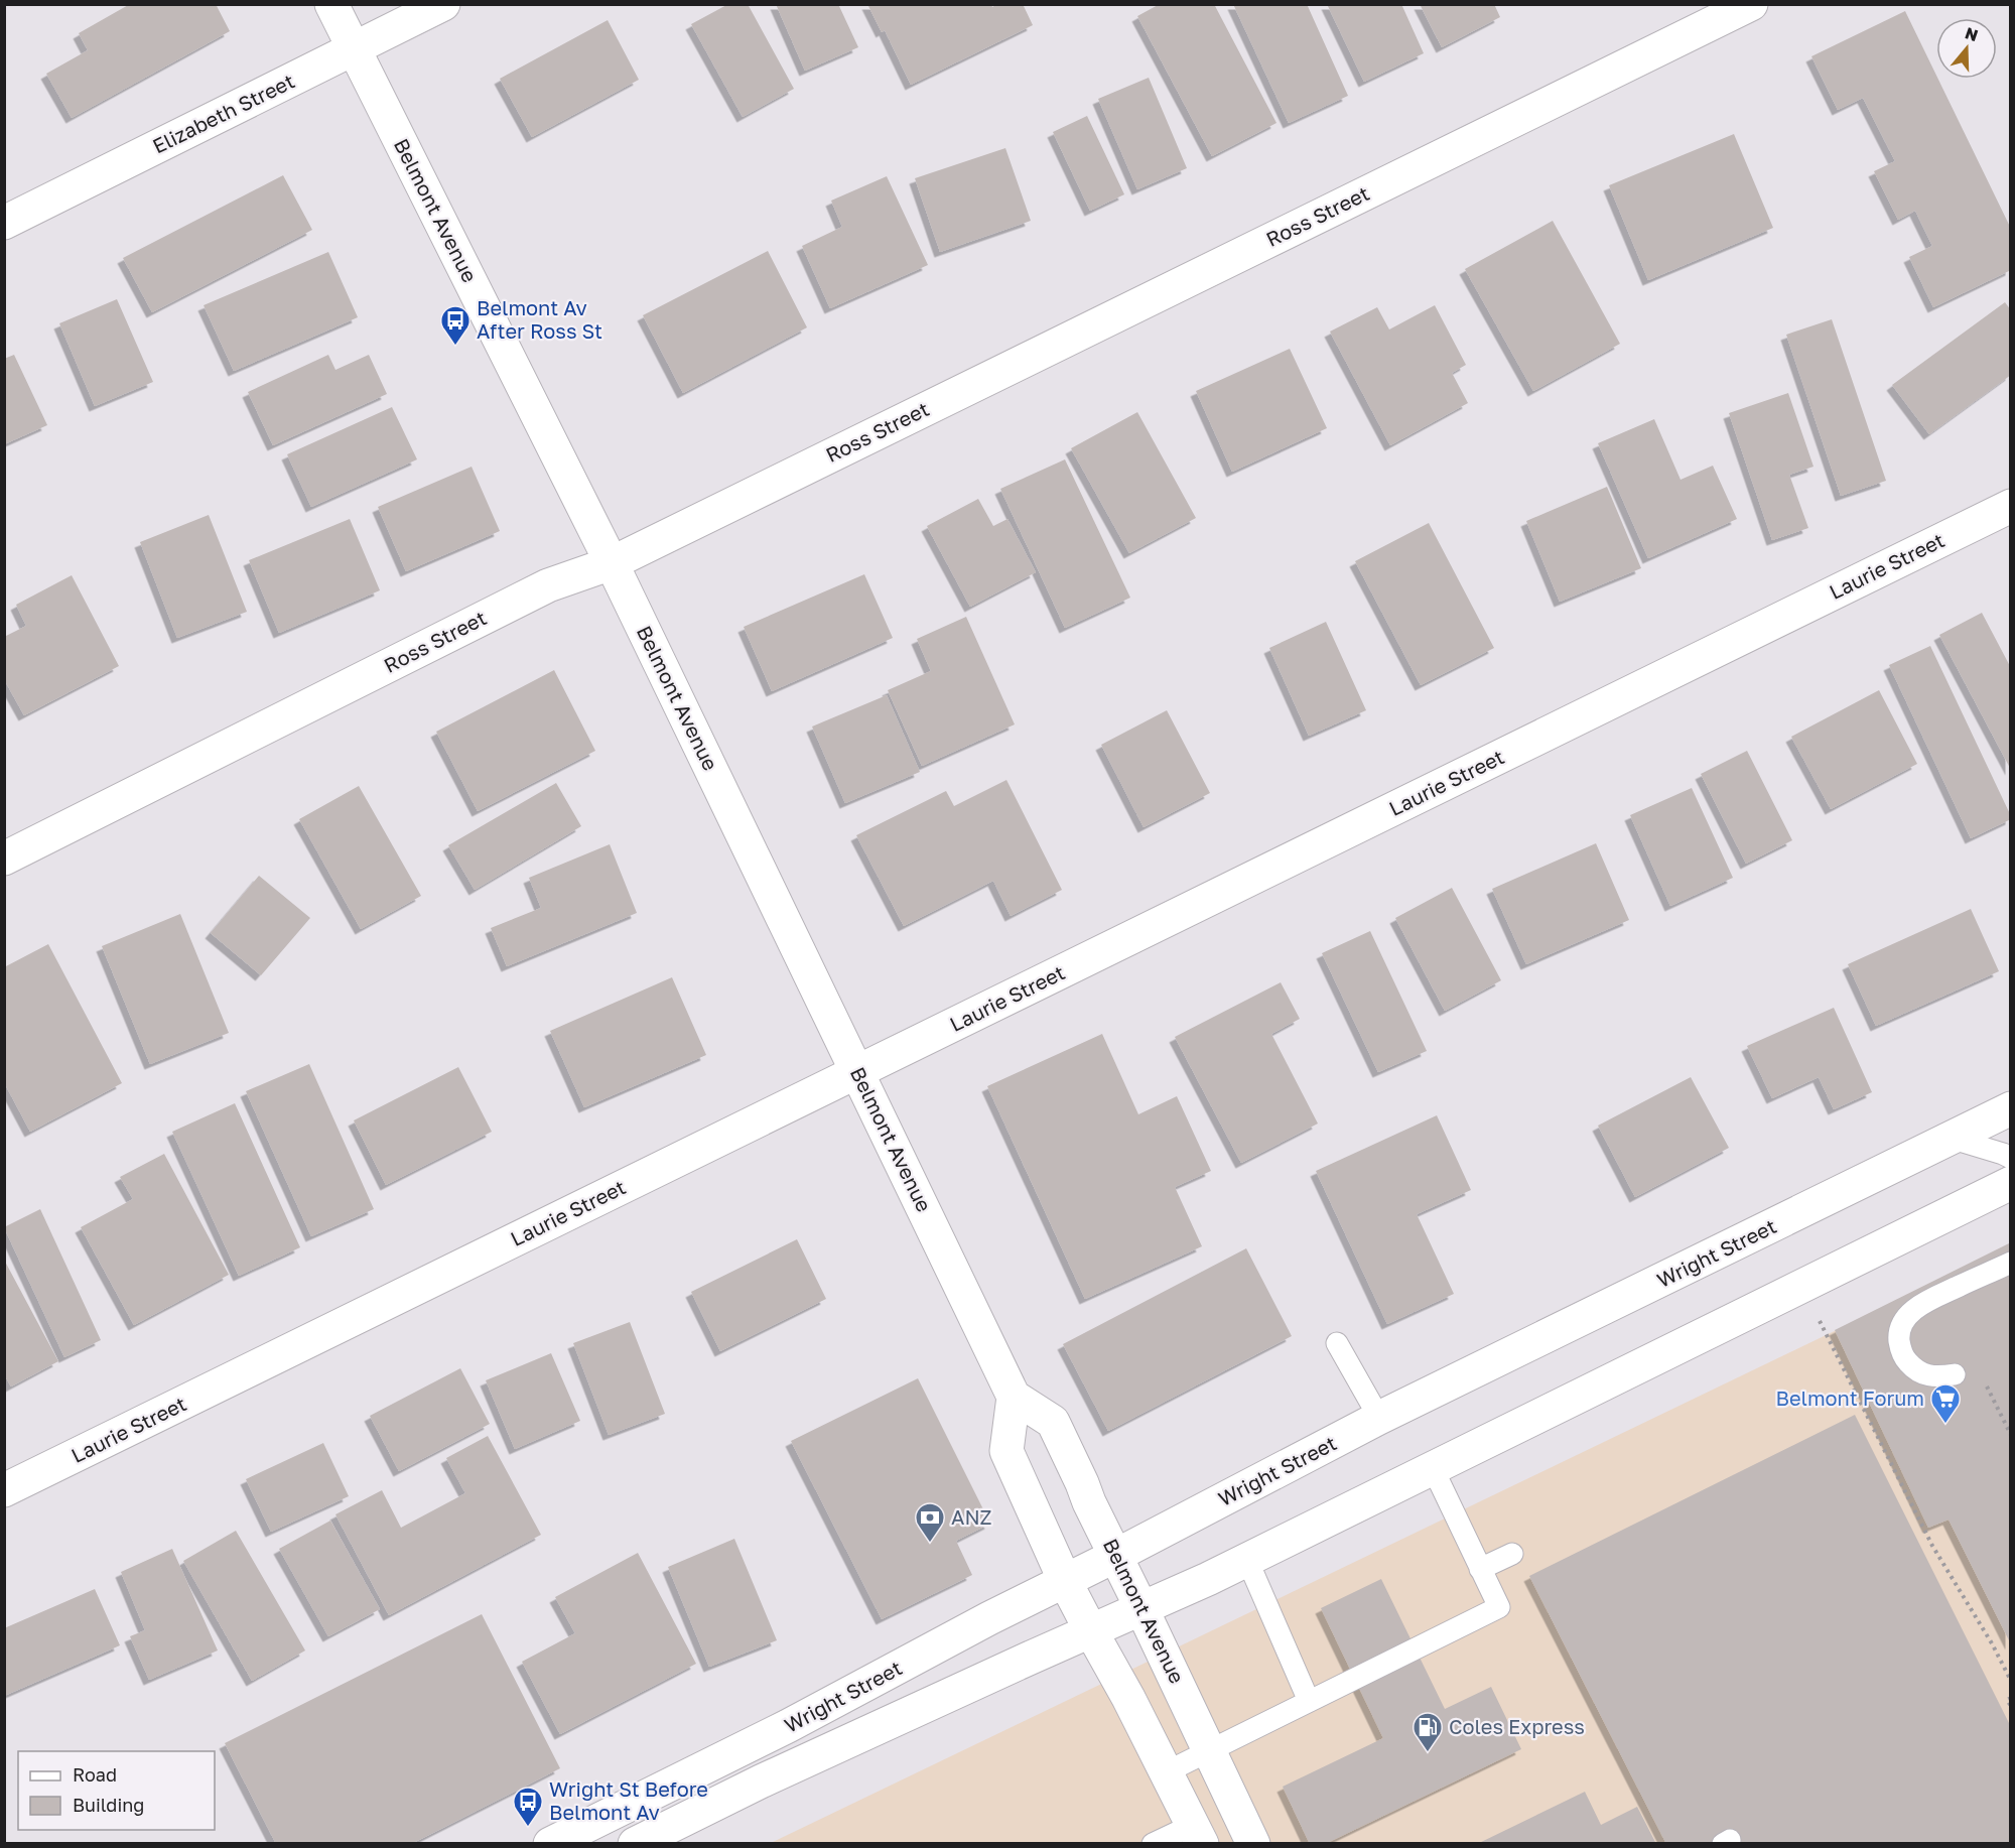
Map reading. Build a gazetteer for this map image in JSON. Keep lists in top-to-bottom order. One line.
{"streets":{"street":["Elizabeth Street","Belmont Avenue","Ross Street","Laurie Street","Wright Street"]},"crossings":[["Elizabeth Street","Belmont Avenue"],["Belmont Avenue","Ross Street"],["Belmont Avenue","Laurie Street"],["Belmont Avenue","Wright Street"]],"places":{"bus stop":["Belmont Av After Ross St","Wright St Before Belmont Av"],"supermarket":["Belmont Forum"],"bank":["ANZ"],"fuel station":["Coles Express"]},"legend":["Road","Building"],"north":"top"}
